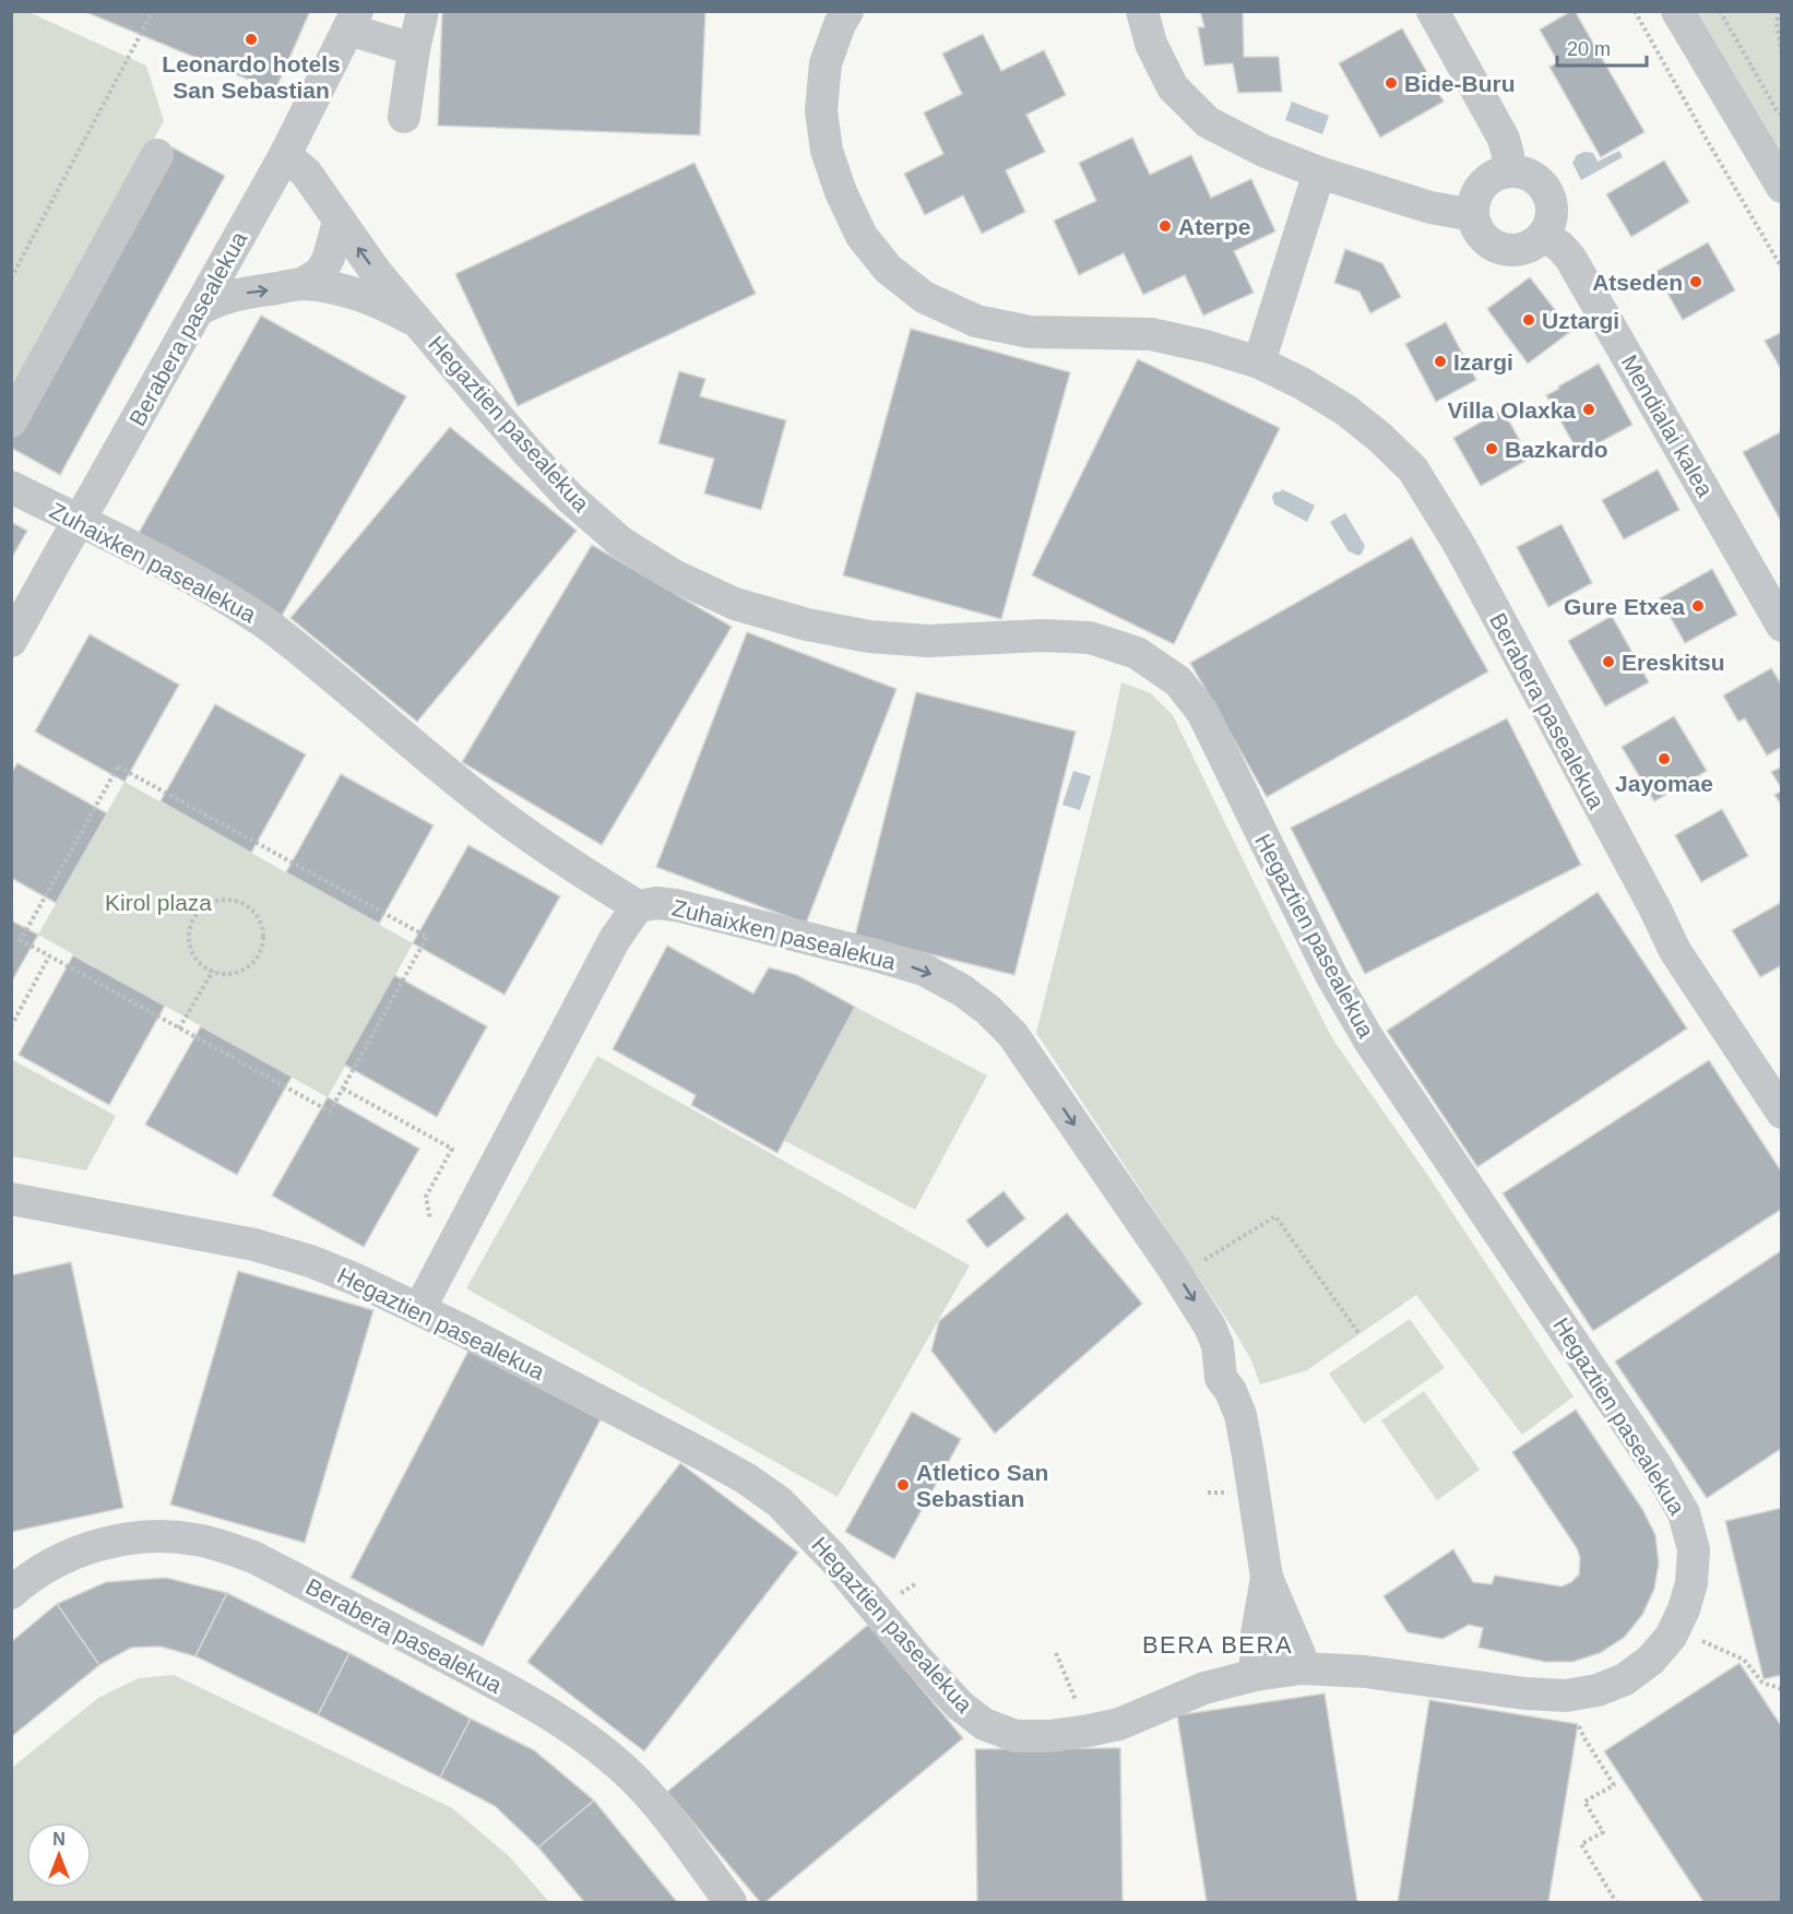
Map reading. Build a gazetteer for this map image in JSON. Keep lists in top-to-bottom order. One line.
{"streets":{"street":["Berabera pasealekua","Hegaztien pasealekua","Mendialai kalea","Zuhaixken pasealekua"]},"crossings":[["Berabera pasealekua","Hegaztien pasealekua"],["Hegaztien pasealekua","Zuhaixken pasealekua"]],"one_way":["Zuhaixken pasealekua"],"districts":["BERA BERA"],"parks":["Kirol plaza"],"places":["Leonardo hotels San Sebastian","Bide-Buru","Aterpe","Atseden","Uztargi","Izargi","Villa Olaxka","Bazkardo","Gure Etxea","Ereskitsu","Jayomae","Atletico San Sebastian"],"scale_bar":"20 m","north":"top"}
